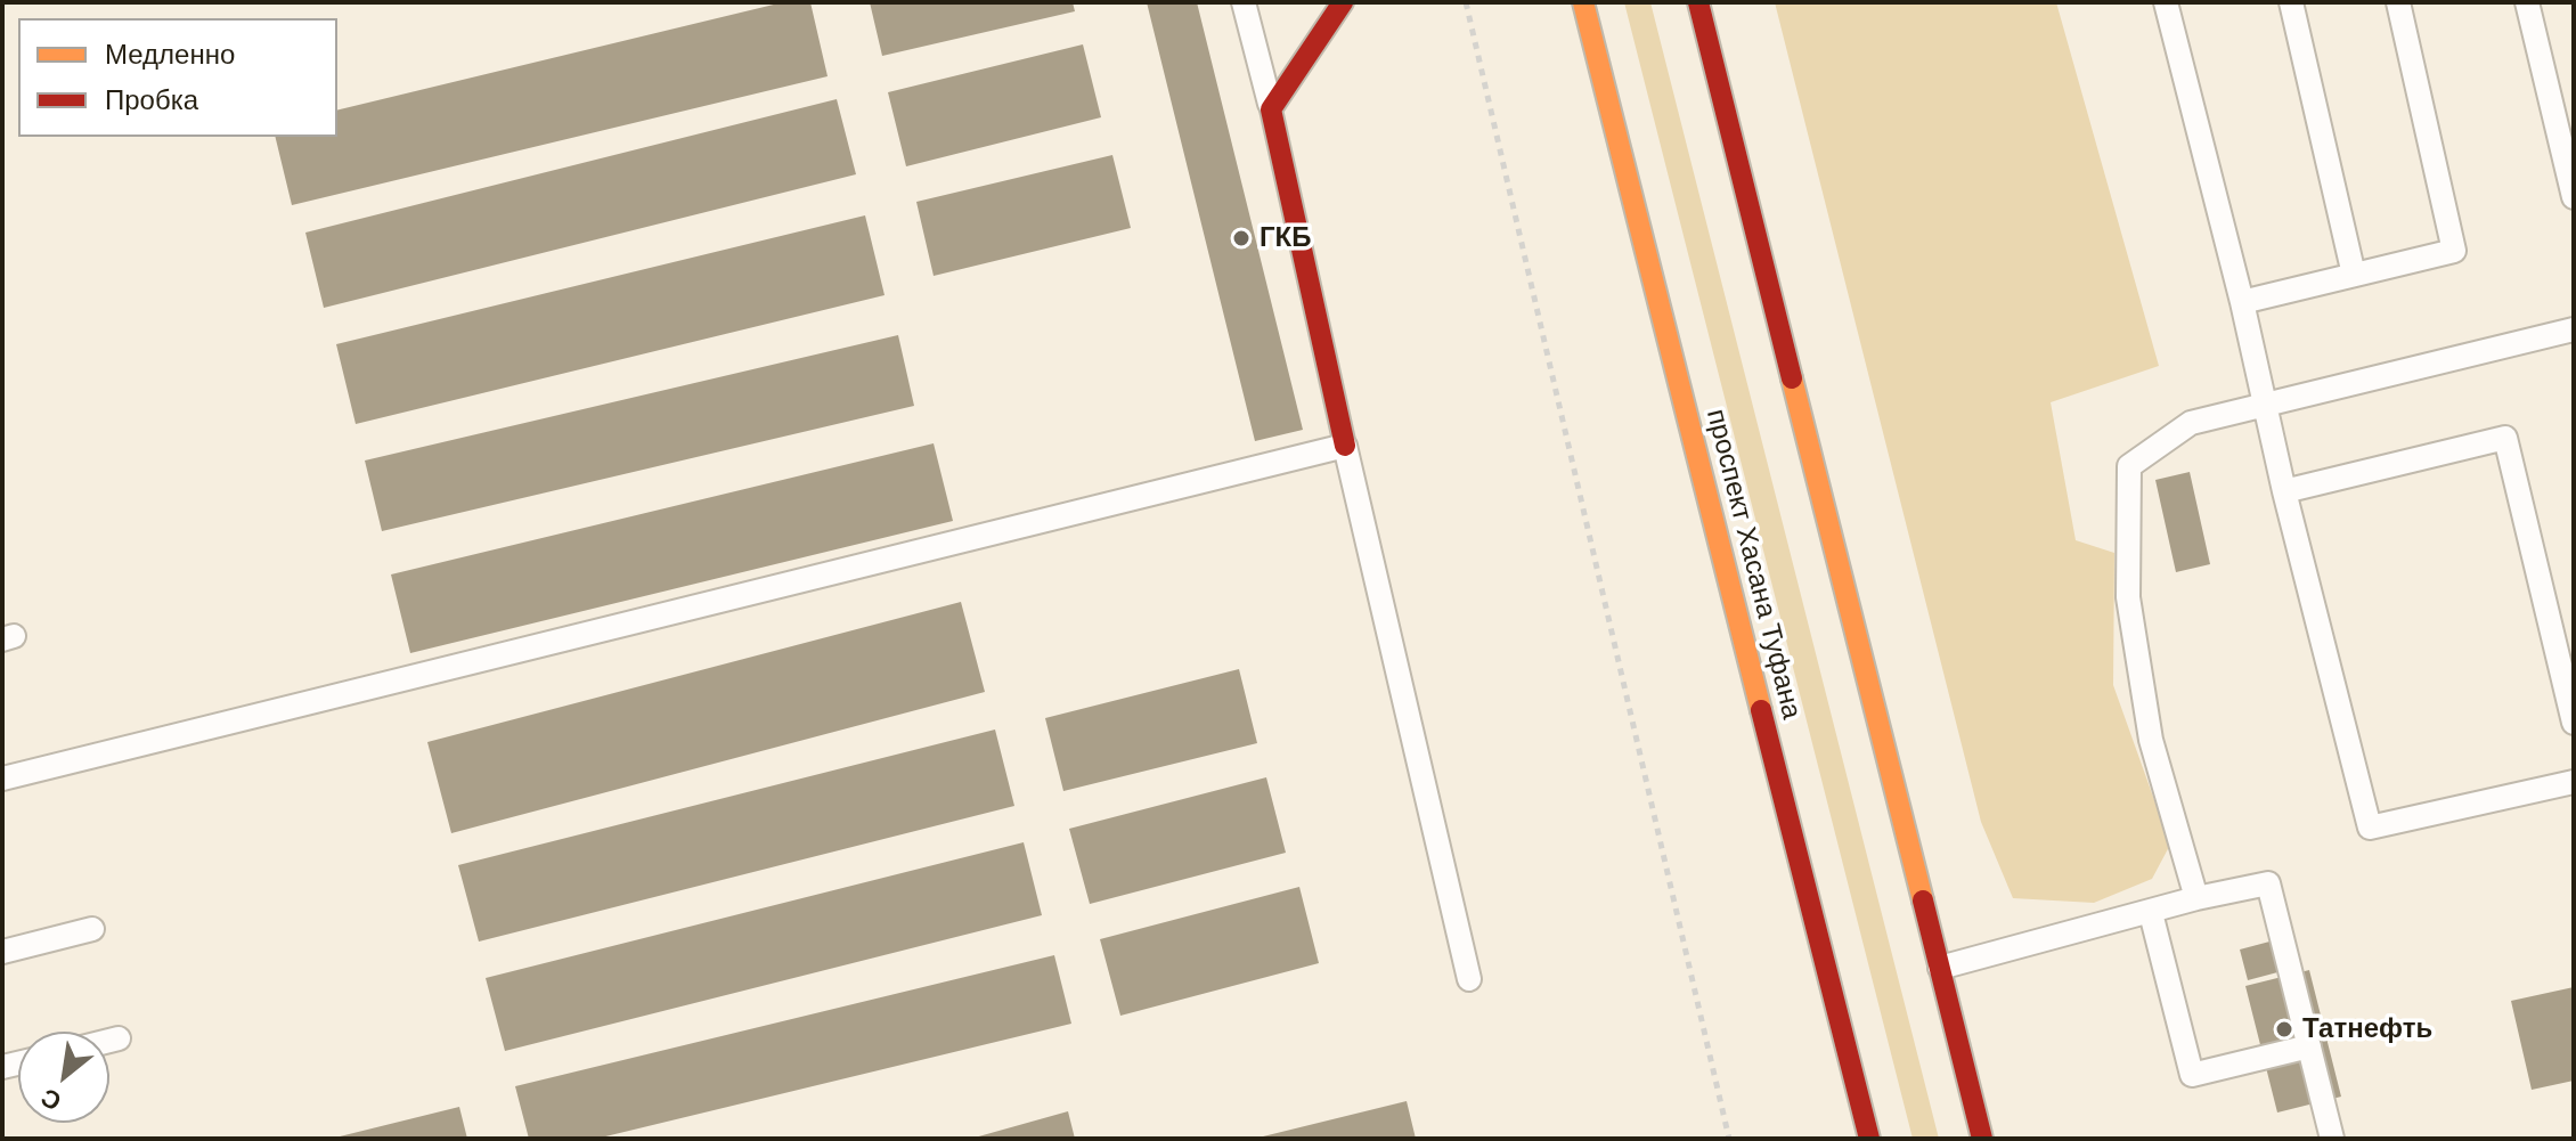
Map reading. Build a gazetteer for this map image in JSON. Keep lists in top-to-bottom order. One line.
{"streets":{"main road":["проспект Хасана Туфана"]},"places":["ГКБ","Татнефть"],"legend":["Медленно","Пробка"],"north":"bottom left"}
